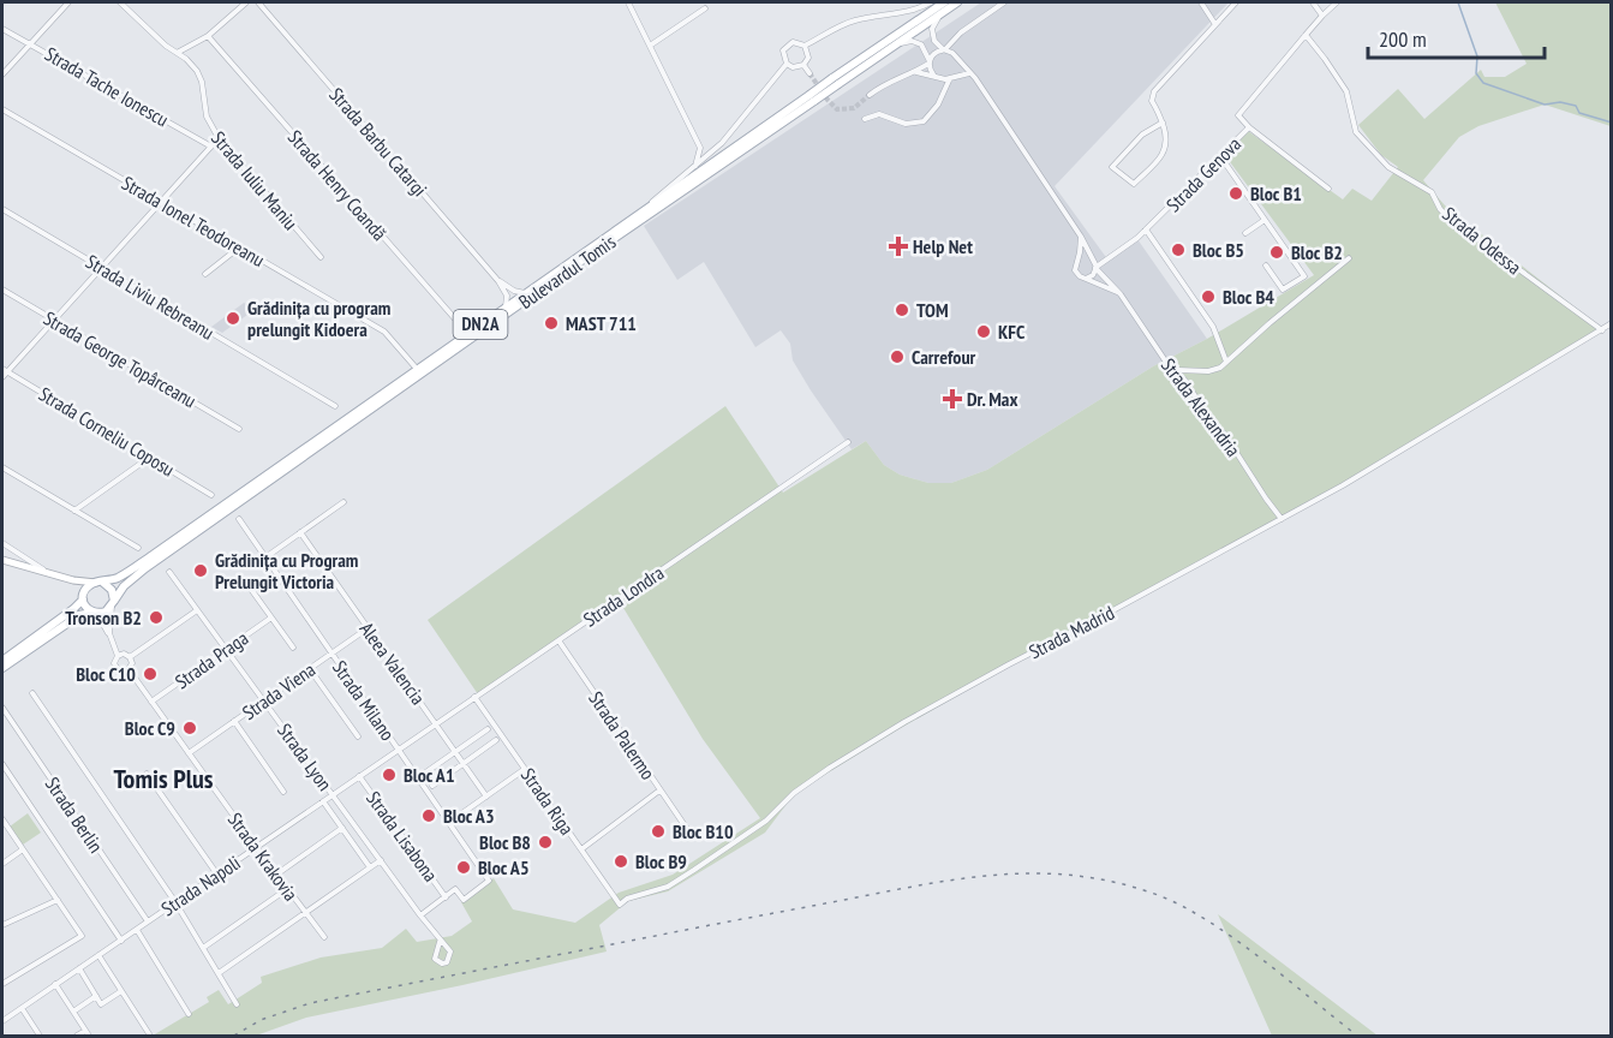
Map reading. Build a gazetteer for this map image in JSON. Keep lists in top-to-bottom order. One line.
{"streets":{"main road":["Bulevardul Tomis","DN2A"],"street":["Strada Tache Ionescu","Strada Barbu Catargi","Strada Genova","Strada Iuliu Maniu","Strada Henry Coandă","Strada Ionel Teodoreanu","Strada Odessa","Strada Liviu Rebreanu","Strada George Topârceanu","Strada Alexandria","Strada Corneliu Coposu","Strada Londra","Strada Madrid","Strada Praga","Aleea Valencia","Strada Viena","Strada Milano","Strada Palermo","Strada Lyon","Strada Riga","Strada Berlin","Strada Lisabona","Strada Krakovia","Strada Napoli"]},"crossings":[["Strada Barbu Catargi","Bulevardul Tomis"],["Strada Genova","Strada Odessa"],["Strada Genova","Strada Alexandria"],["Strada Henry Coandă","Bulevardul Tomis"],["Strada Ionel Teodoreanu","Bulevardul Tomis"],["Strada Odessa","Strada Madrid"],["Bulevardul Tomis","DN2A"],["Strada Alexandria","Strada Madrid"],["Strada Londra","Aleea Valencia"],["Strada Londra","Strada Milano"],["Strada Londra","Strada Palermo"],["Strada Londra","Strada Riga"],["Strada Londra","Strada Napoli"],["Strada Madrid","Strada Riga"],["Strada Praga","Strada Lyon"],["Strada Praga","Strada Krakovia"],["Aleea Valencia","Strada Viena"],["Strada Viena","Strada Milano"],["Strada Viena","Strada Lyon"],["Strada Viena","Strada Krakovia"],["Strada Milano","Strada Lisabona"],["Strada Milano","Strada Napoli"],["Strada Lyon","Strada Napoli"],["Strada Berlin","Strada Napoli"],["Strada Lisabona","Strada Napoli"],["Strada Krakovia","Strada Napoli"]],"districts":["Tomis Plus"],"places":{"other":["Bloc B1","Bloc B5","Bloc B2","Bloc B4","TOM","Grădinița cu program prelungit Kidoera","MAST 711","KFC","Carrefour","Grădinița cu Program Prelungit Victoria","Tronson B2","Bloc C10","Bloc C9","Bloc A1","Bloc A3","Bloc B10","Bloc B8","Bloc B9","Bloc A5"],"health":["Help Net","Dr. Max"]},"scale_bar":"200 m"}
